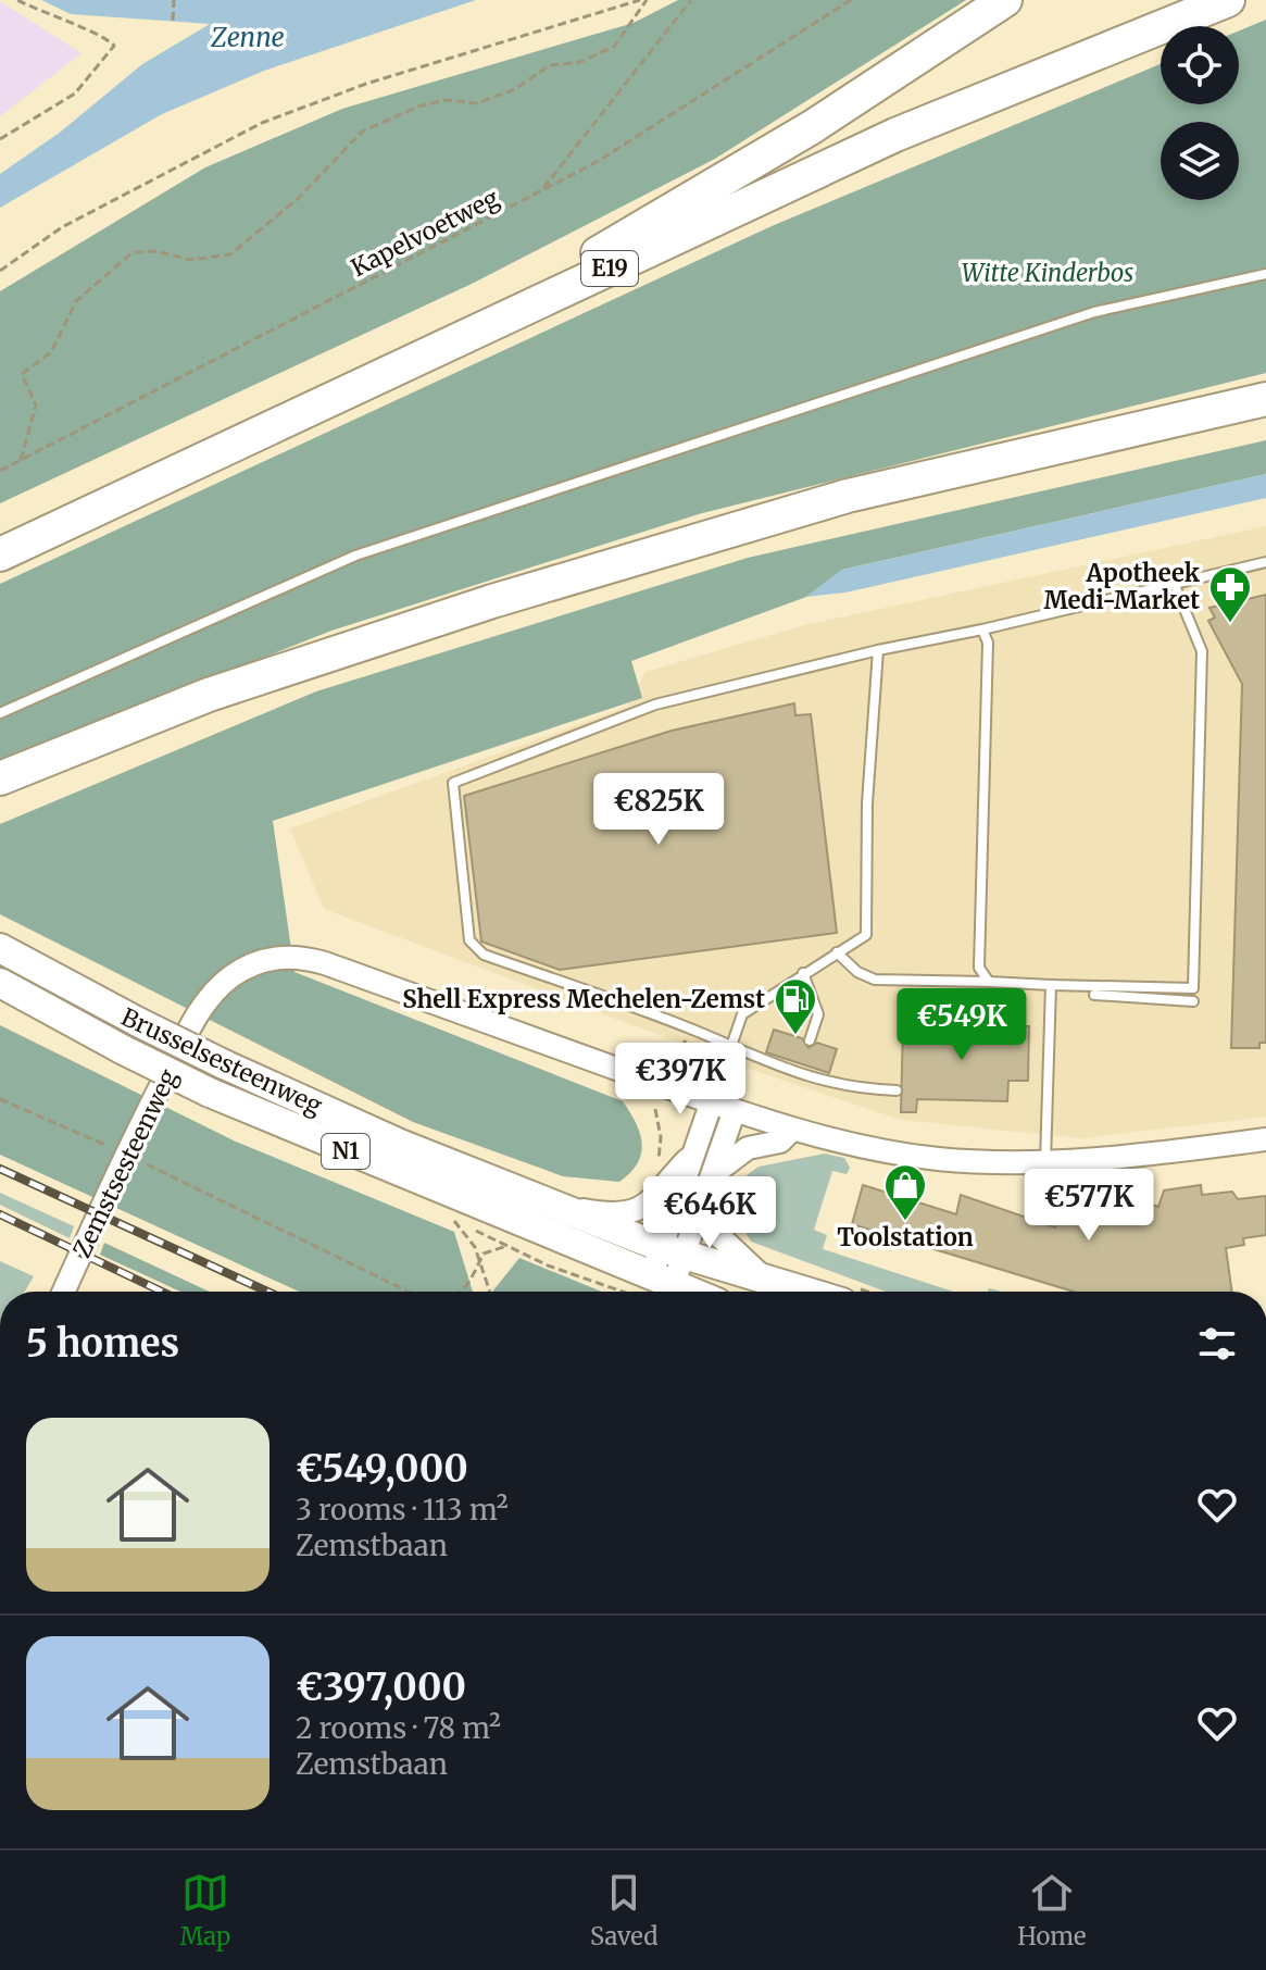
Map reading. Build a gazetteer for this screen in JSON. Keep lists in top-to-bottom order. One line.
{"streets":{"highway":["E19"],"main road":["Brusselsesteenweg","N1"],"street":["Zemstsesteenweg"],"path":["Kapelvoetweg"]},"water":["Zenne"],"parks":["Witte Kinderbos"],"places":{"pharmacy":["Apotheek Medi-Market"],"fuel station":["Shell Express Mechelen-Zemst"],"shop":["Toolstation"]},"page":{"price":["€825K","€549K","€397K","€577K","€646K"],"heading":"5 homes","list":[{"name":"€549,000","note":"3 rooms · 113 m² · Zemstbaan"},{"name":"€397,000","note":"2 rooms · 78 m² · Zemstbaan"}],"tabs":["Map","Saved","Home"]}}
